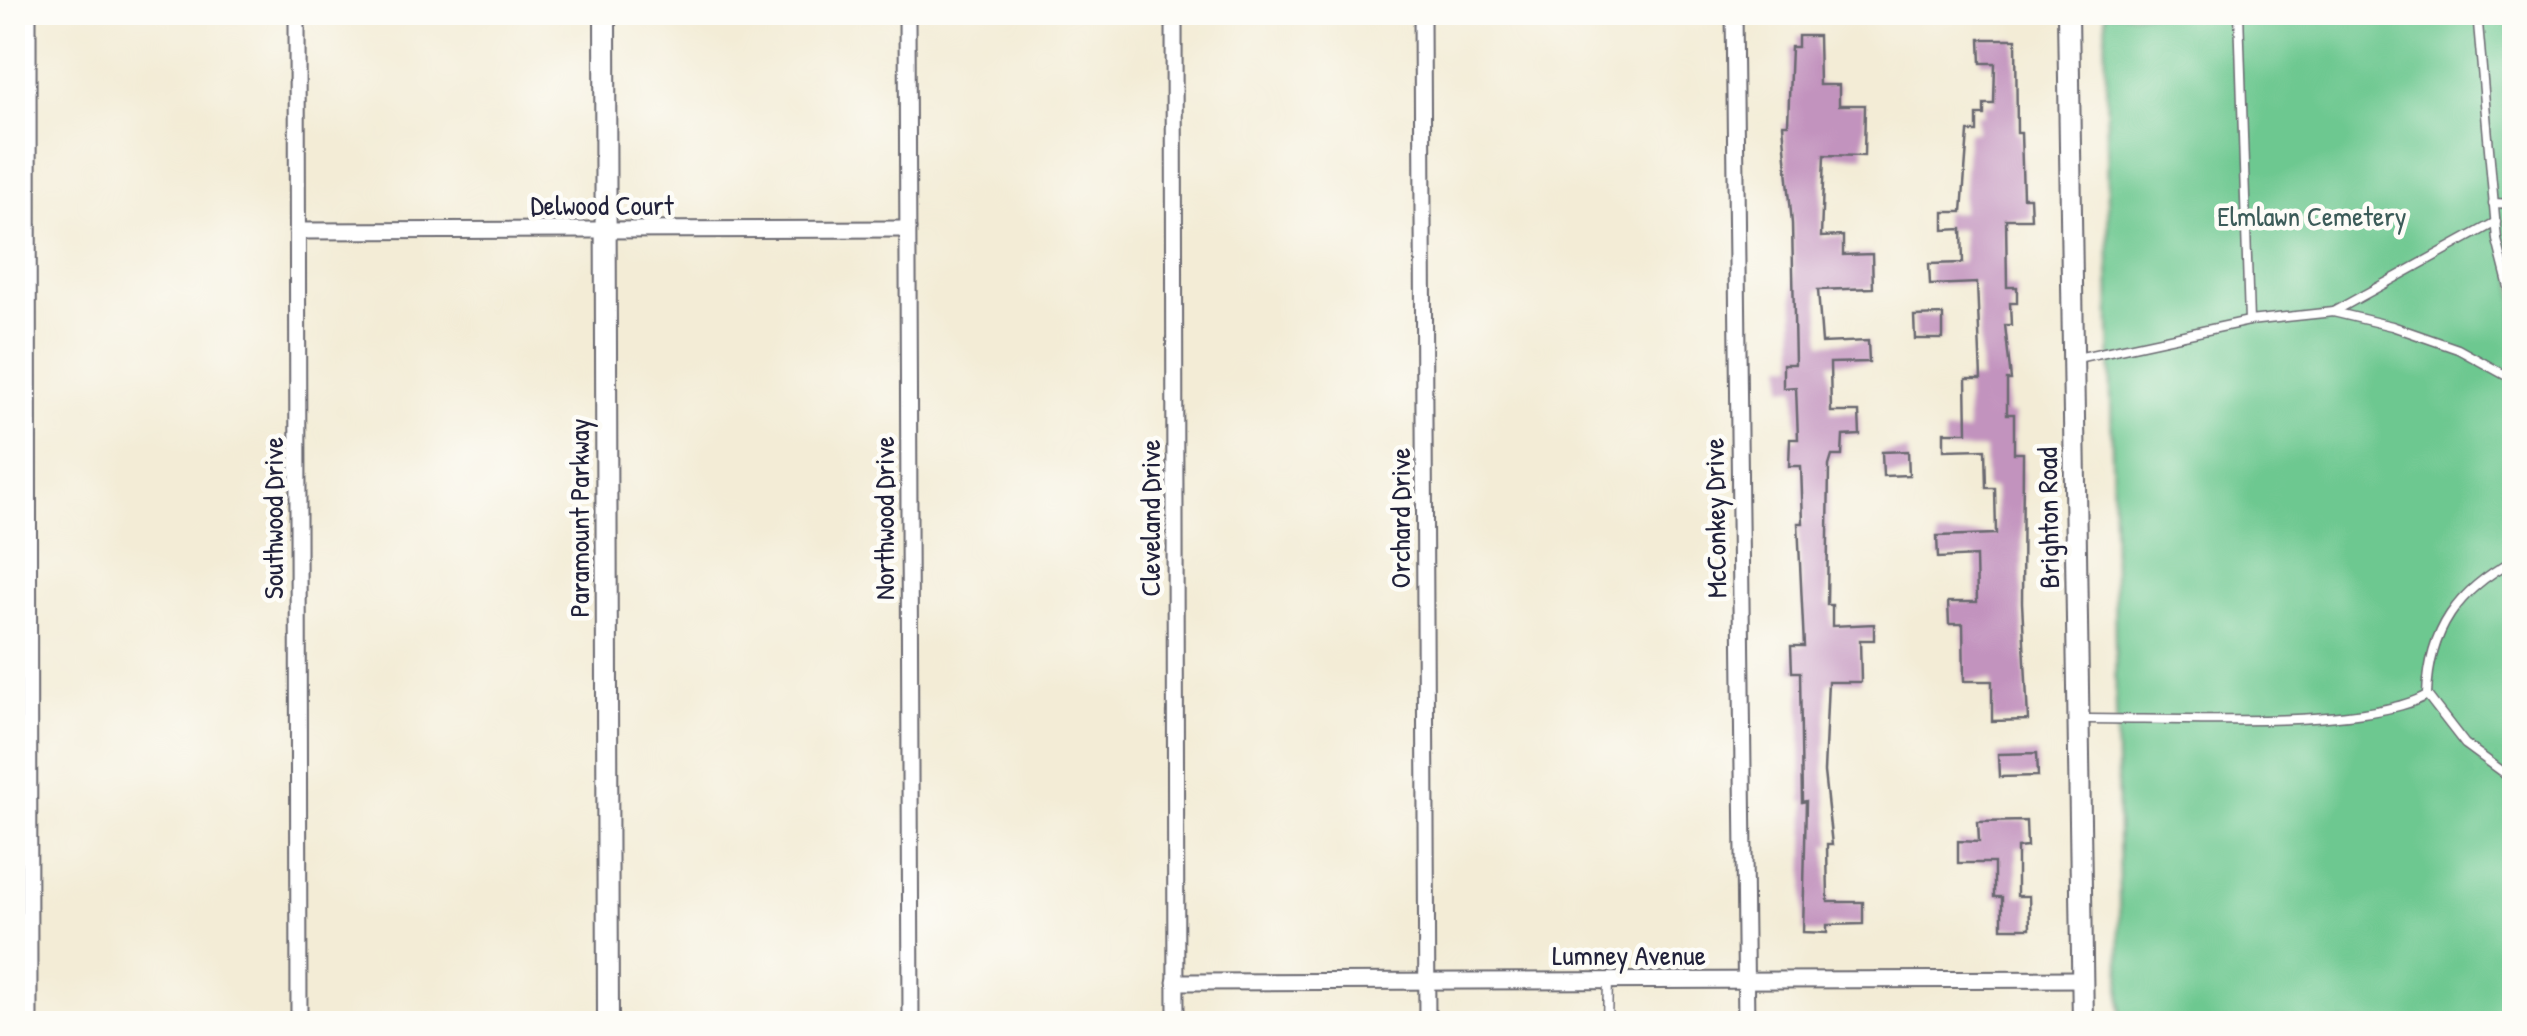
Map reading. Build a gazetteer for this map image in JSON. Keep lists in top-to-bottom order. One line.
{"streets":{"street":["Delwood Court","Southwood Drive","Paramount Parkway","Northwood Drive","Cleveland Drive","Orchard Drive","McConkey Drive","Brighton Road","Lumney Avenue"]},"crossings":[["Delwood Court","Southwood Drive"],["Delwood Court","Paramount Parkway"],["Delwood Court","Northwood Drive"],["Cleveland Drive","Lumney Avenue"],["Orchard Drive","Lumney Avenue"],["McConkey Drive","Lumney Avenue"],["Brighton Road","Lumney Avenue"]],"parks":["Elmlawn Cemetery"]}
